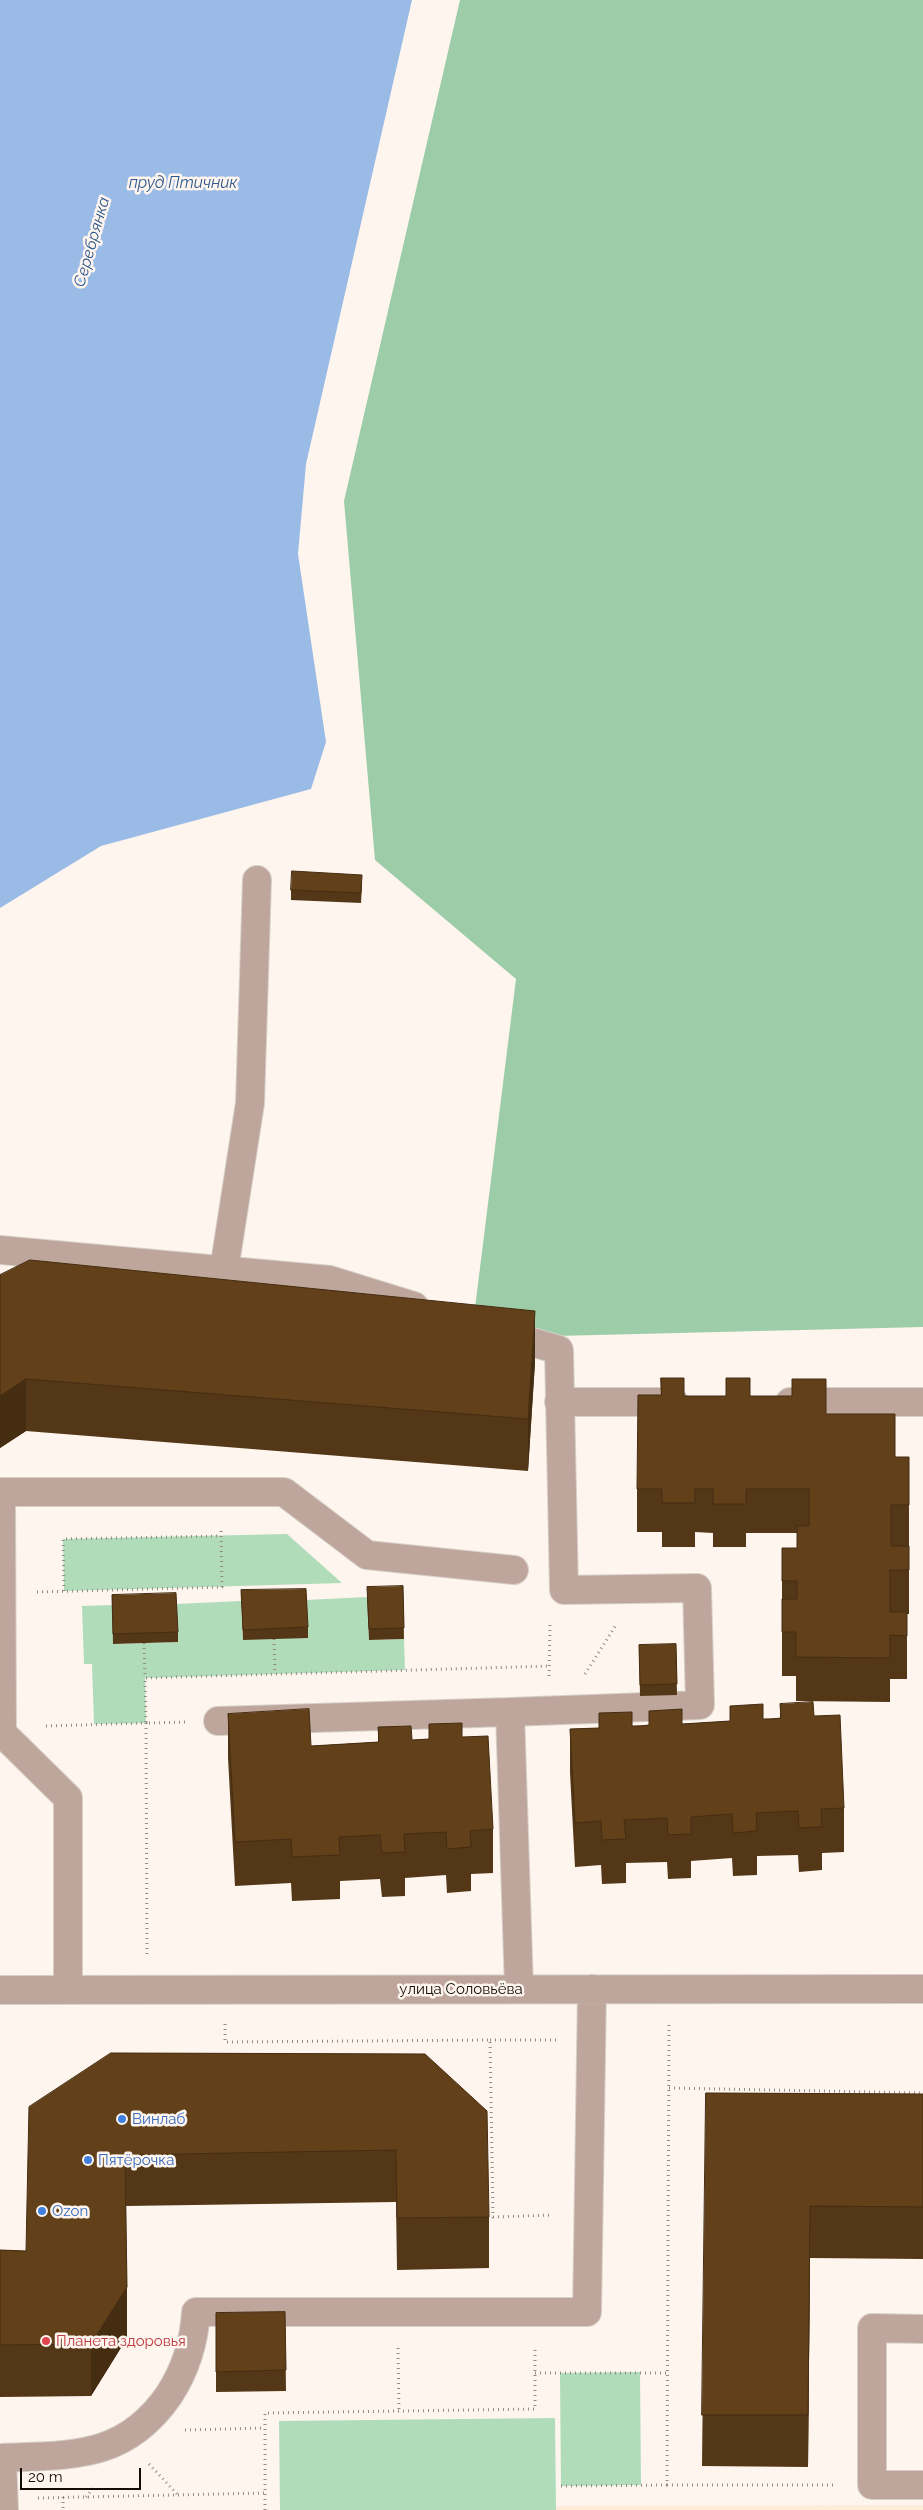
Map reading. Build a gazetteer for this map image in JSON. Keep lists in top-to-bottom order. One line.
{"streets":{"street":["улица Соловьёва"]},"water":["пруд Птичник","Серебрянка"],"places":["Винлаб","Пятёрочка","Ozon","Планета здоровья"],"scale_bar":"20 m"}
